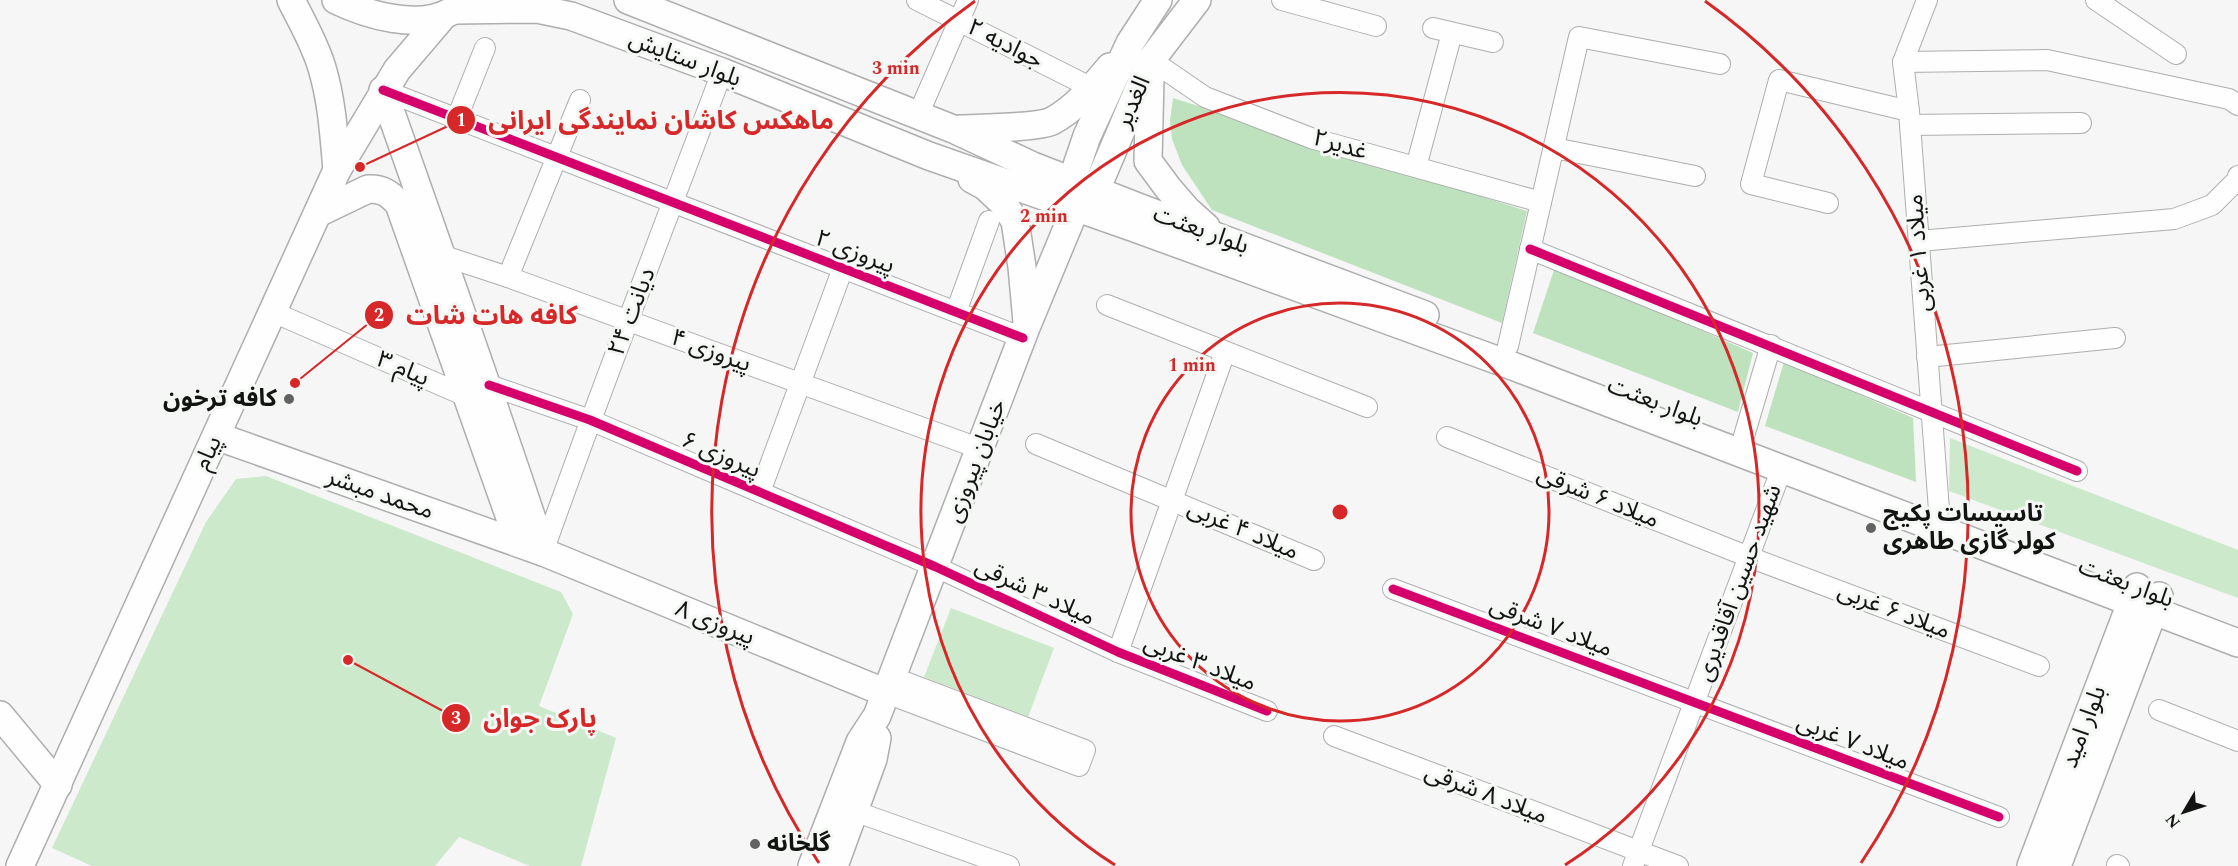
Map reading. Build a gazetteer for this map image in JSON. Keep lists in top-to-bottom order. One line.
{"streets":{"main road":["بلوار ستایش","الغدیر","بلوار بعثت","پیام","خیابان پیروزی","محمد مبشر","پیروزی ۸","بلوار امید"],"street":["جوادیه ۲","غدیر۲","پیروزی ۲","میلاد ۱ غربی","دیانت ۲۴","پیروزی ۴","پیام ۳","پیروزی ۶","میلاد ۶ شرقی","میلاد ۴ غربی","شهید حسین آقاقدیری","میلاد ۳ شرقی","میلاد ۶ غربی","میلاد ۷ شرقی","میلاد ۳ غربی","میلاد ۷ غربی","میلاد ۸ شرقی"]},"crossings":[["بلوار ستایش","الغدیر"],["بلوار ستایش","بلوار بعثت"],["بلوار ستایش","دیانت ۲۴"],["بلوار ستایش","پیام"],["بلوار ستایش","خیابان پیروزی"],["الغدیر","غدیر۲"],["الغدیر","بلوار بعثت"],["الغدیر","خیابان پیروزی"],["بلوار بعثت","میلاد ۱ غربی"],["بلوار بعثت","خیابان پیروزی"],["بلوار بعثت","شهید حسین آقاقدیری"],["بلوار بعثت","بلوار امید"],["پیروزی ۲","دیانت ۲۴"],["پیروزی ۲","پیام"],["پیروزی ۲","خیابان پیروزی"],["دیانت ۲۴","پیروزی ۴"],["دیانت ۲۴","پیروزی ۶"],["دیانت ۲۴","محمد مبشر"],["دیانت ۲۴","پیروزی ۸"],["پیروزی ۴","خیابان پیروزی"],["پیام ۳","پیام"],["پیام ۳","پیروزی ۶"],["پیام","محمد مبشر"],["پیروزی ۶","خیابان پیروزی"],["پیروزی ۶","میلاد ۳ شرقی"],["خیابان پیروزی","میلاد ۳ شرقی"],["خیابان پیروزی","پیروزی ۸"],["محمد مبشر","پیروزی ۸"],["میلاد ۶ شرقی","شهید حسین آقاقدیری"],["میلاد ۶ شرقی","میلاد ۶ غربی"],["شهید حسین آقاقدیری","میلاد ۶ غربی"],["شهید حسین آقاقدیری","میلاد ۷ شرقی"],["شهید حسین آقاقدیری","میلاد ۷ غربی"],["شهید حسین آقاقدیری","میلاد ۸ شرقی"],["میلاد ۳ شرقی","میلاد ۳ غربی"],["میلاد ۷ شرقی","میلاد ۷ غربی"]],"places":["ماهکس کاشان نمایندگی ایرانی","کافه هات شات","کافه ترخون","تاسیسات پکیج کولر گازی طاهری","پارک جوان","گلخانه"],"north":"bottom left","rings":["3 min","2 min","1 min"]}
